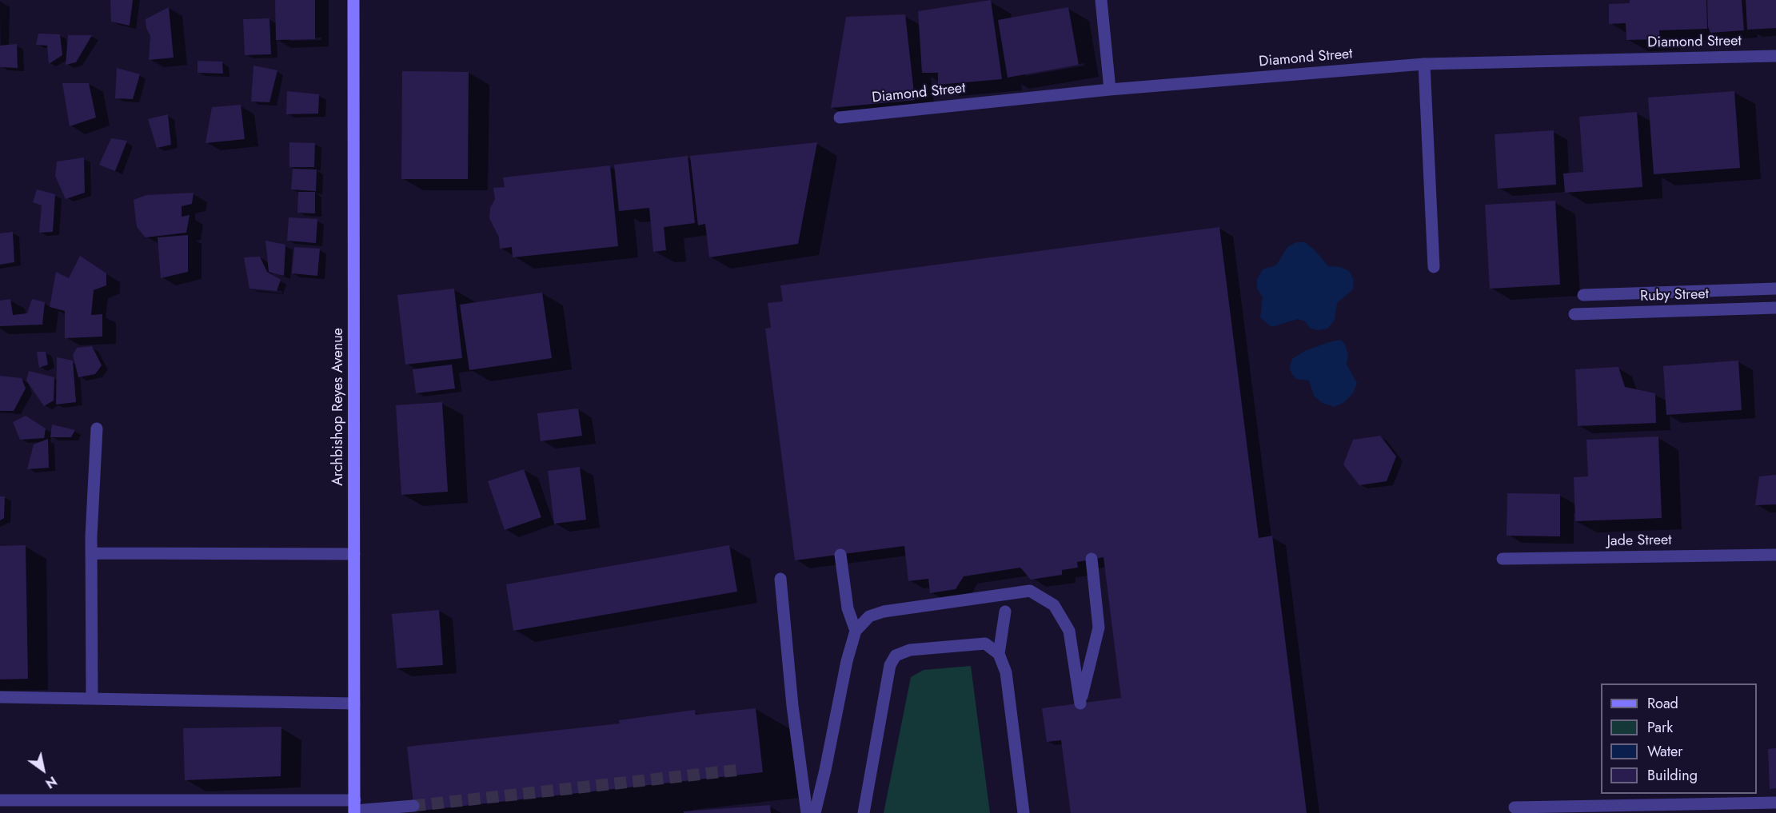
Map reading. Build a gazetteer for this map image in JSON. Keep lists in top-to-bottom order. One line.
{"streets":{"main road":["Archbishop Reyes Avenue"],"street":["Diamond Street","Ruby Street","Jade Street"]},"legend":["Road","Park","Water","Building"],"north":"bottom right"}
